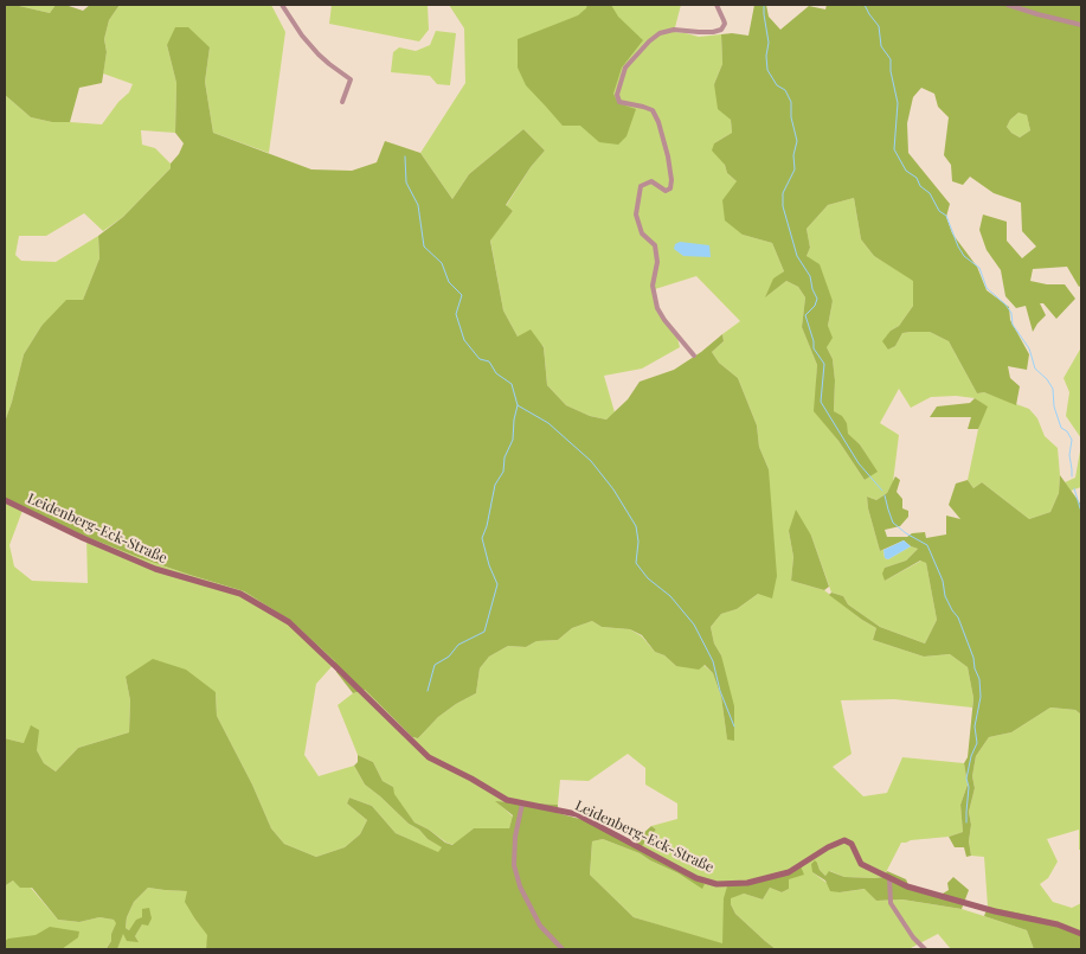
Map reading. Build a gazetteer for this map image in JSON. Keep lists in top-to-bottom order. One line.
{"streets":{"street":["Leidenberg-Eck-Straße"]}}
